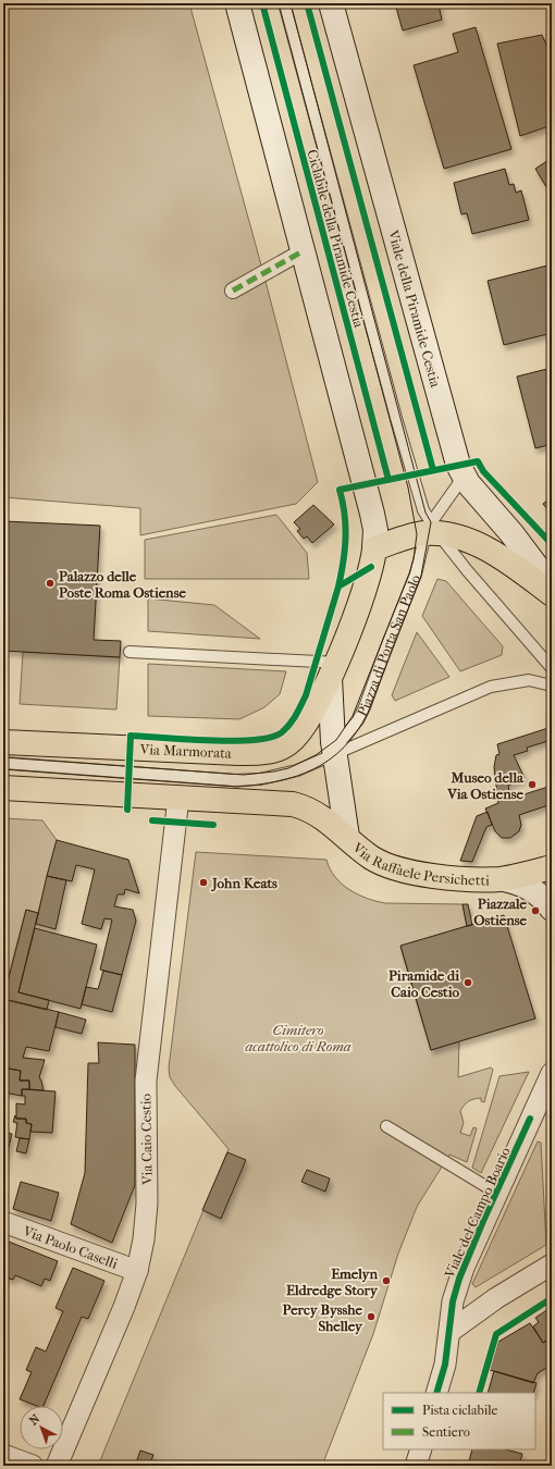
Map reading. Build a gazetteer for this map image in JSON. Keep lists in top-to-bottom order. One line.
{"streets":{"main road":["Viale della Piramide Cestia","Piazza di Porta San Paolo","Via Marmorata","Via Raffaele Persichetti"],"street":["Via Caio Cestio","Viale del Campo Boario","Via Paolo Caselli"],"cycle path":["Ciclabile della Piramide Cestia"]},"crossings":[["Piazza di Porta San Paolo","Via Marmorata"],["Piazza di Porta San Paolo","Via Raffaele Persichetti"],["Via Caio Cestio","Via Paolo Caselli"]],"parks":["Cimitero acattolico di Roma"],"places":["Palazzo delle Poste Roma Ostiense","Museo della Via Ostiense","John Keats","Piazzale Ostiense","Piramide di Caio Cestio","Emelyn Eldredge Story","Percy Bysshe Shelley"],"legend":["Pista ciclabile","Sentiero"],"north":"top left"}
